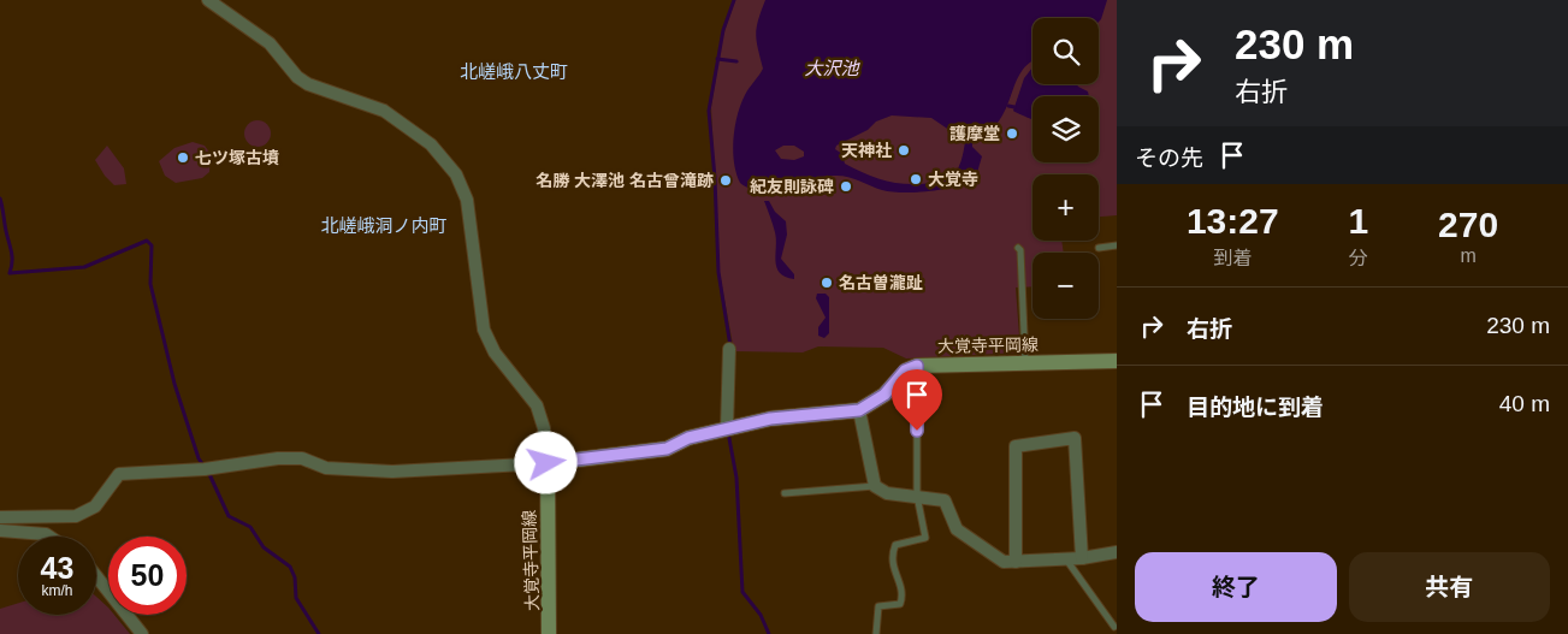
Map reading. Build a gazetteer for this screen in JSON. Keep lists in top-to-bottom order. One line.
{"streets":{"main road":["大覚寺平岡線"]},"districts":["北嵯峨八丈町","北嵯峨洞ノ内町"],"water":["大沢池"],"places":["護摩堂","天神社","七ツ塚古墳","大覚寺","名勝 大澤池 名古曾滝跡","紀友則詠碑","名古曽瀧趾"],"page":{"turn":["230 m","右折"],"map_buttons":["+","−"],"then":"その先","eta":["13:27","到着","1","分","270","m"],"list":[{"name":"右折","value":"230 m"},{"name":"目的地に到着","value":"40 m"}],"speed":"43 km/h","limit":"50","buttons":["終了","共有"]}}
